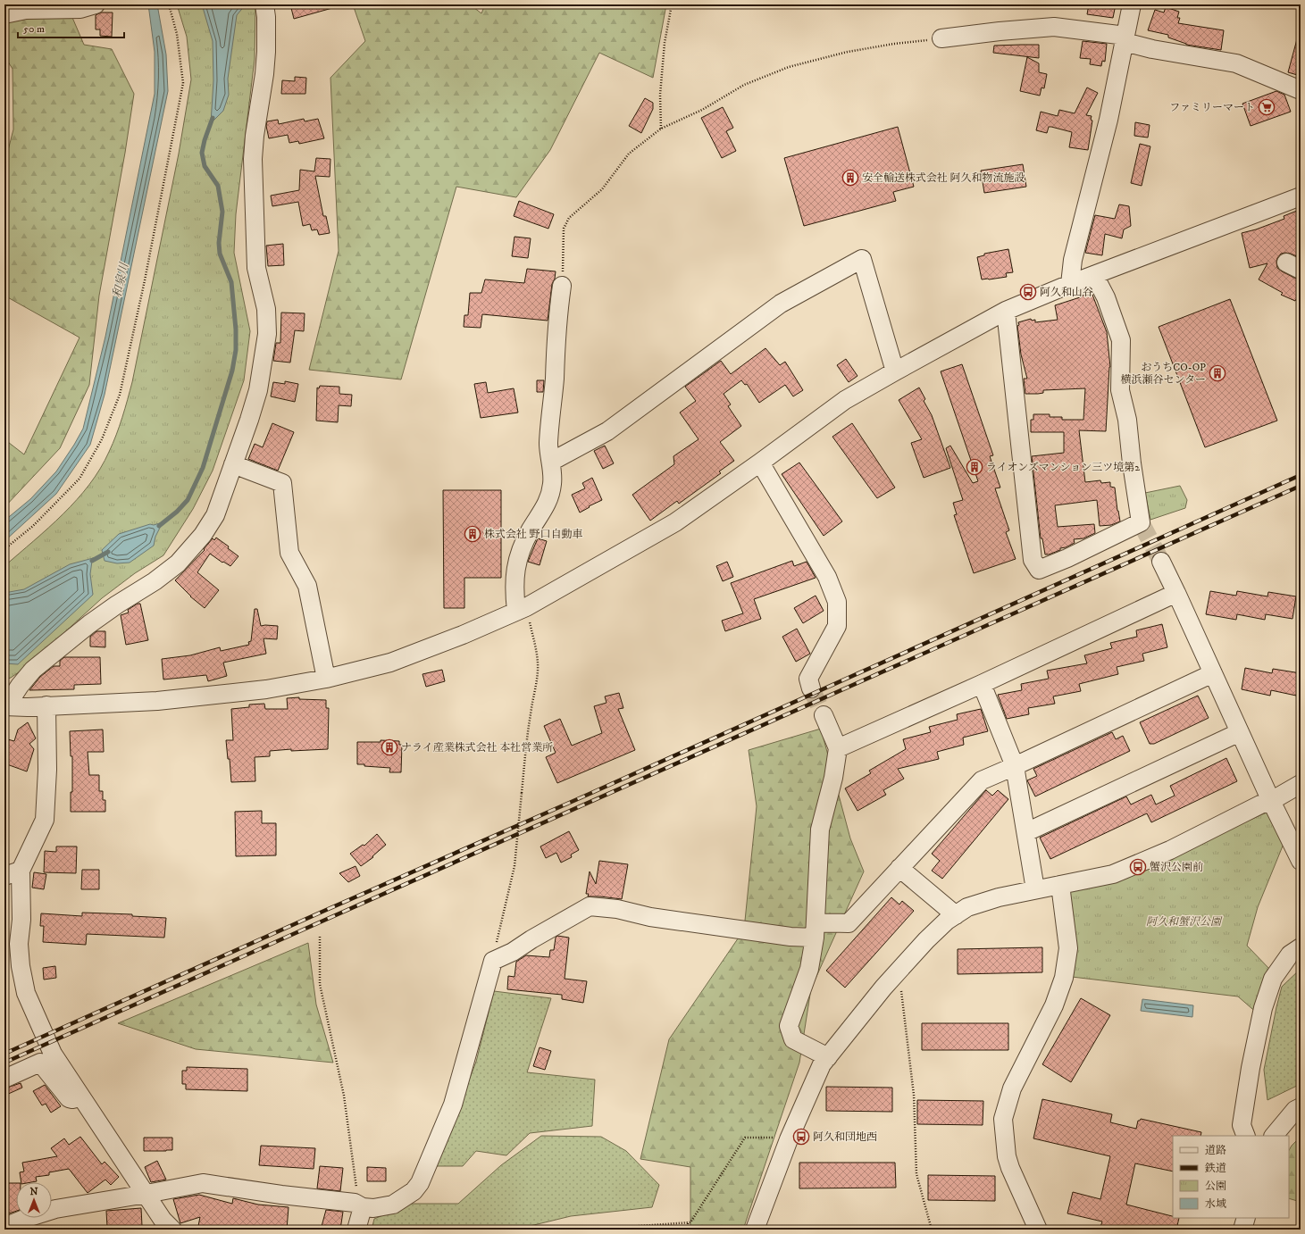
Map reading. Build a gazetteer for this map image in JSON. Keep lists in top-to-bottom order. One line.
{"water":["和泉川"],"parks":["阿久和蟹沢公園"],"places":{"supermarket":["ファミリーマート"],"building":["安全輸送株式会社 阿久和物流施設","おうちCO-OP 横浜瀬谷センター","ライオンズマンション三ツ境第2","株式会社 野口自動車","ナライ産業株式会社 本社営業所"],"bus stop":["阿久和山谷","蟹沢公園前","阿久和団地西"]},"legend":["道路","鉄道","公園","水域"],"scale_bar":"50 m","north":"top"}
